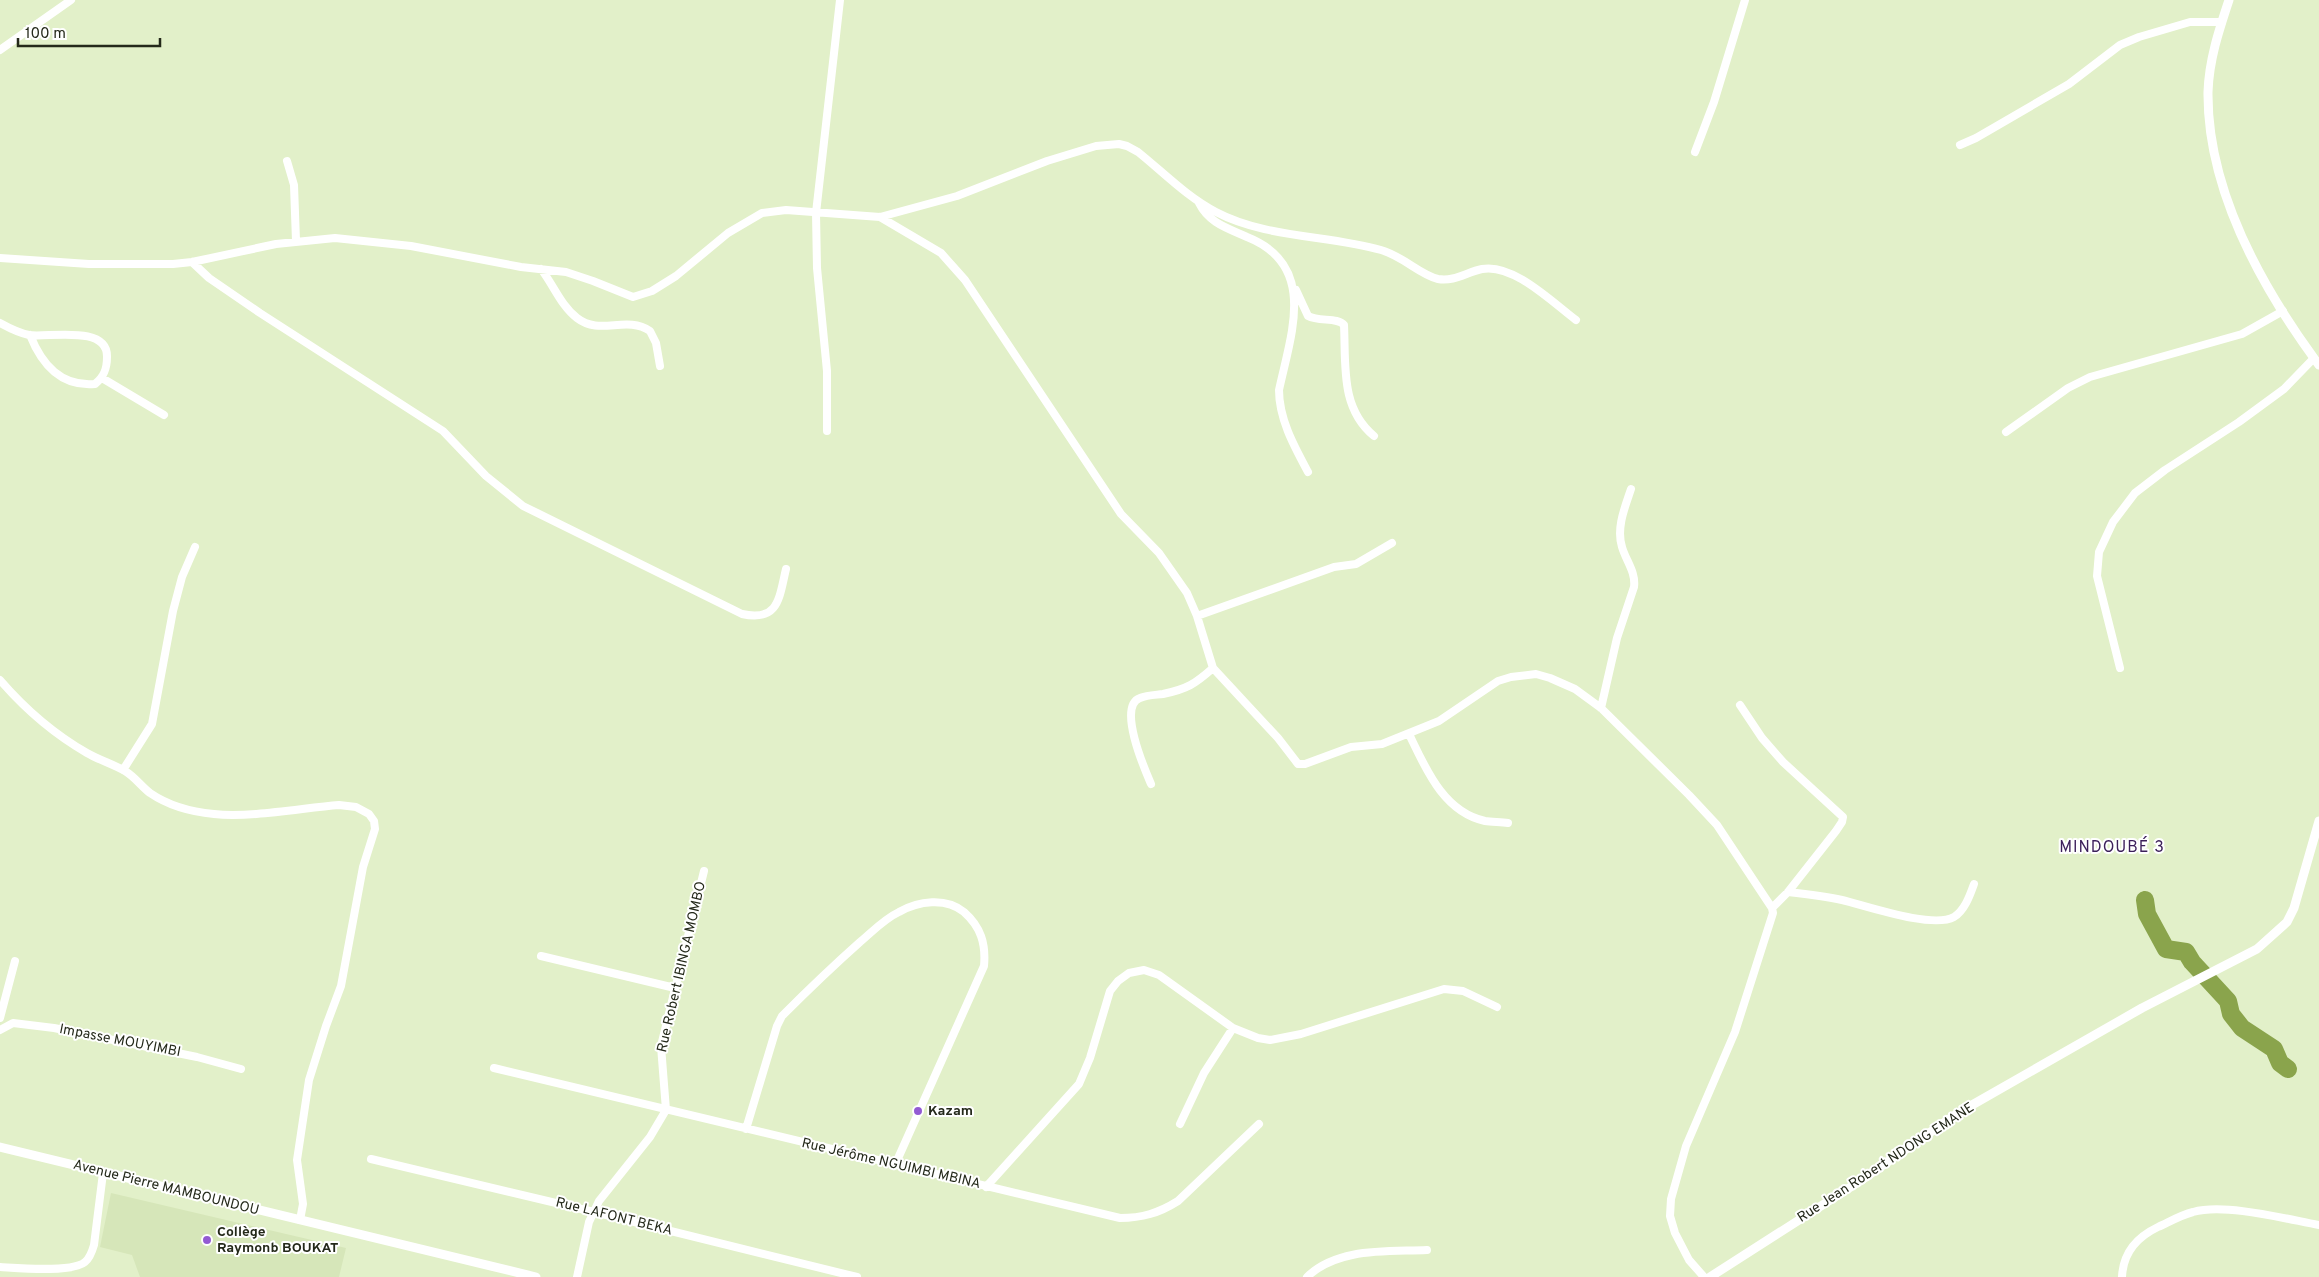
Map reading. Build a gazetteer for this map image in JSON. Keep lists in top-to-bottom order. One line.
{"streets":{"street":["Rue Robert IBINGA MOMBO","Impasse MOUYIMBI","Rue Jean Robert NDONG EMANE","Rue Jérôme NGUIMBI MBINA","Avenue Pierre MAMBOUNDOU","Rue LAFONT BEKA"]},"crossings":[["Rue Robert IBINGA MOMBO","Rue Jérôme NGUIMBI MBINA"]],"districts":["MINDOUBÉ 3"],"places":["Kazam","Collège Raymonb BOUKAT"],"scale_bar":"100 m"}
